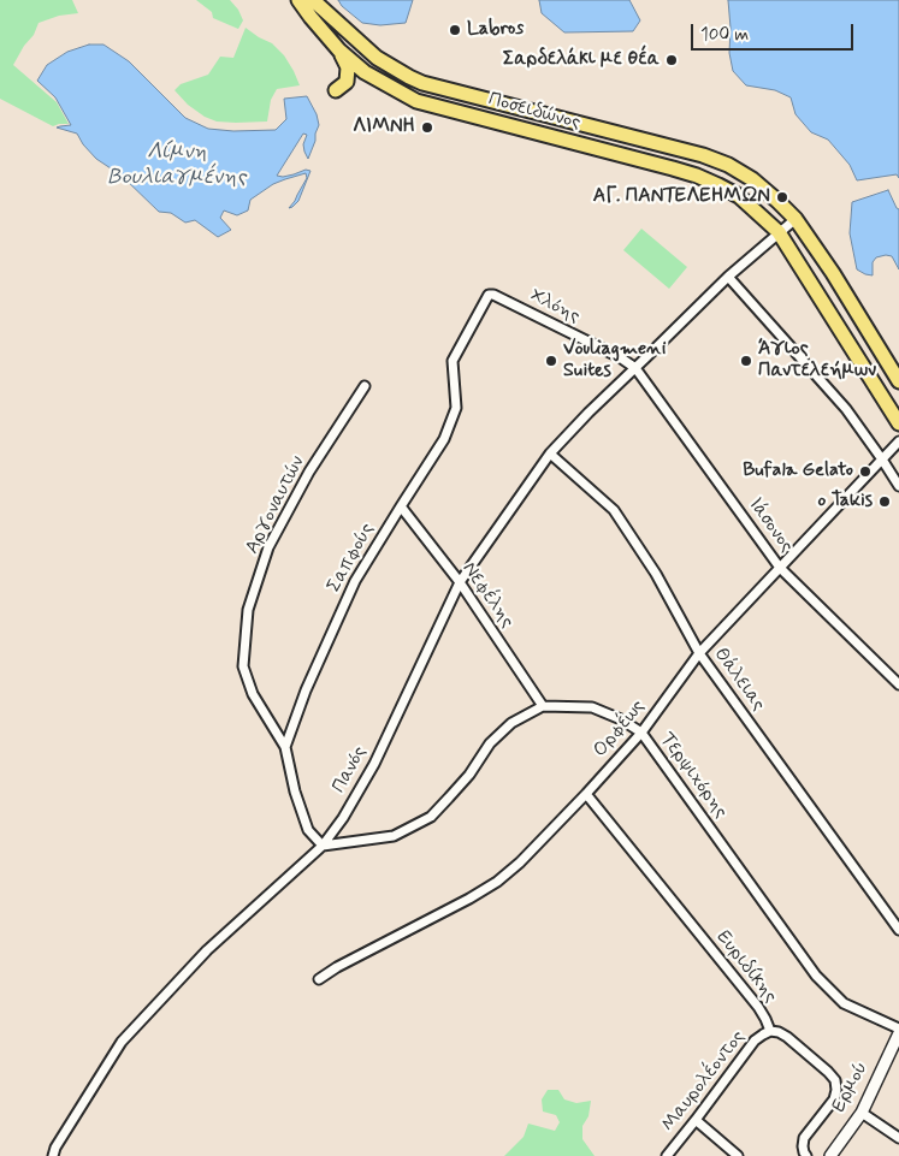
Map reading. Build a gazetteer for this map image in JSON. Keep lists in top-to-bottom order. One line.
{"streets":{"main road":["Ποσειδώνος"],"street":["Χλόης","Αργοναυτών","Ιάσονος","Σαπφούς","Νεφέλης","Θάλειας","Ορφέως","Πανός","Τερψιχόρης","Ευριδίκης","Μαυρολέοντος","Ερμού"]},"crossings":[["Χλόης","Ιάσονος"],["Χλόης","Σαπφούς"],["Χλόης","Πανός"],["Αργοναυτών","Σαπφούς"],["Ιάσονος","Ορφέως"],["Ιάσονος","Πανός"],["Σαπφούς","Νεφέλης"],["Νεφέλης","Πανός"],["Νεφέλης","Τερψιχόρης"],["Θάλειας","Ορφέως"],["Θάλειας","Πανός"],["Ορφέως","Τερψιχόρης"],["Ορφέως","Ευριδίκης"],["Πανός","Τερψιχόρης"],["Τερψιχόρης","Ερμού"],["Ευριδίκης","Μαυρολέοντος"]],"water":["Λίμνη Βουλιαγμένης"],"places":["Labros","Σαρδελάκι με θέα","ΛΙΜΝΗ","ΑΓ. ΠΑΝΤΕΛΕΗΜΩΝ","Vouliagmeni Suites","Άγιος Παντελεήμων","Bufala Gelato","o Takis"],"scale_bar":"100 m"}
